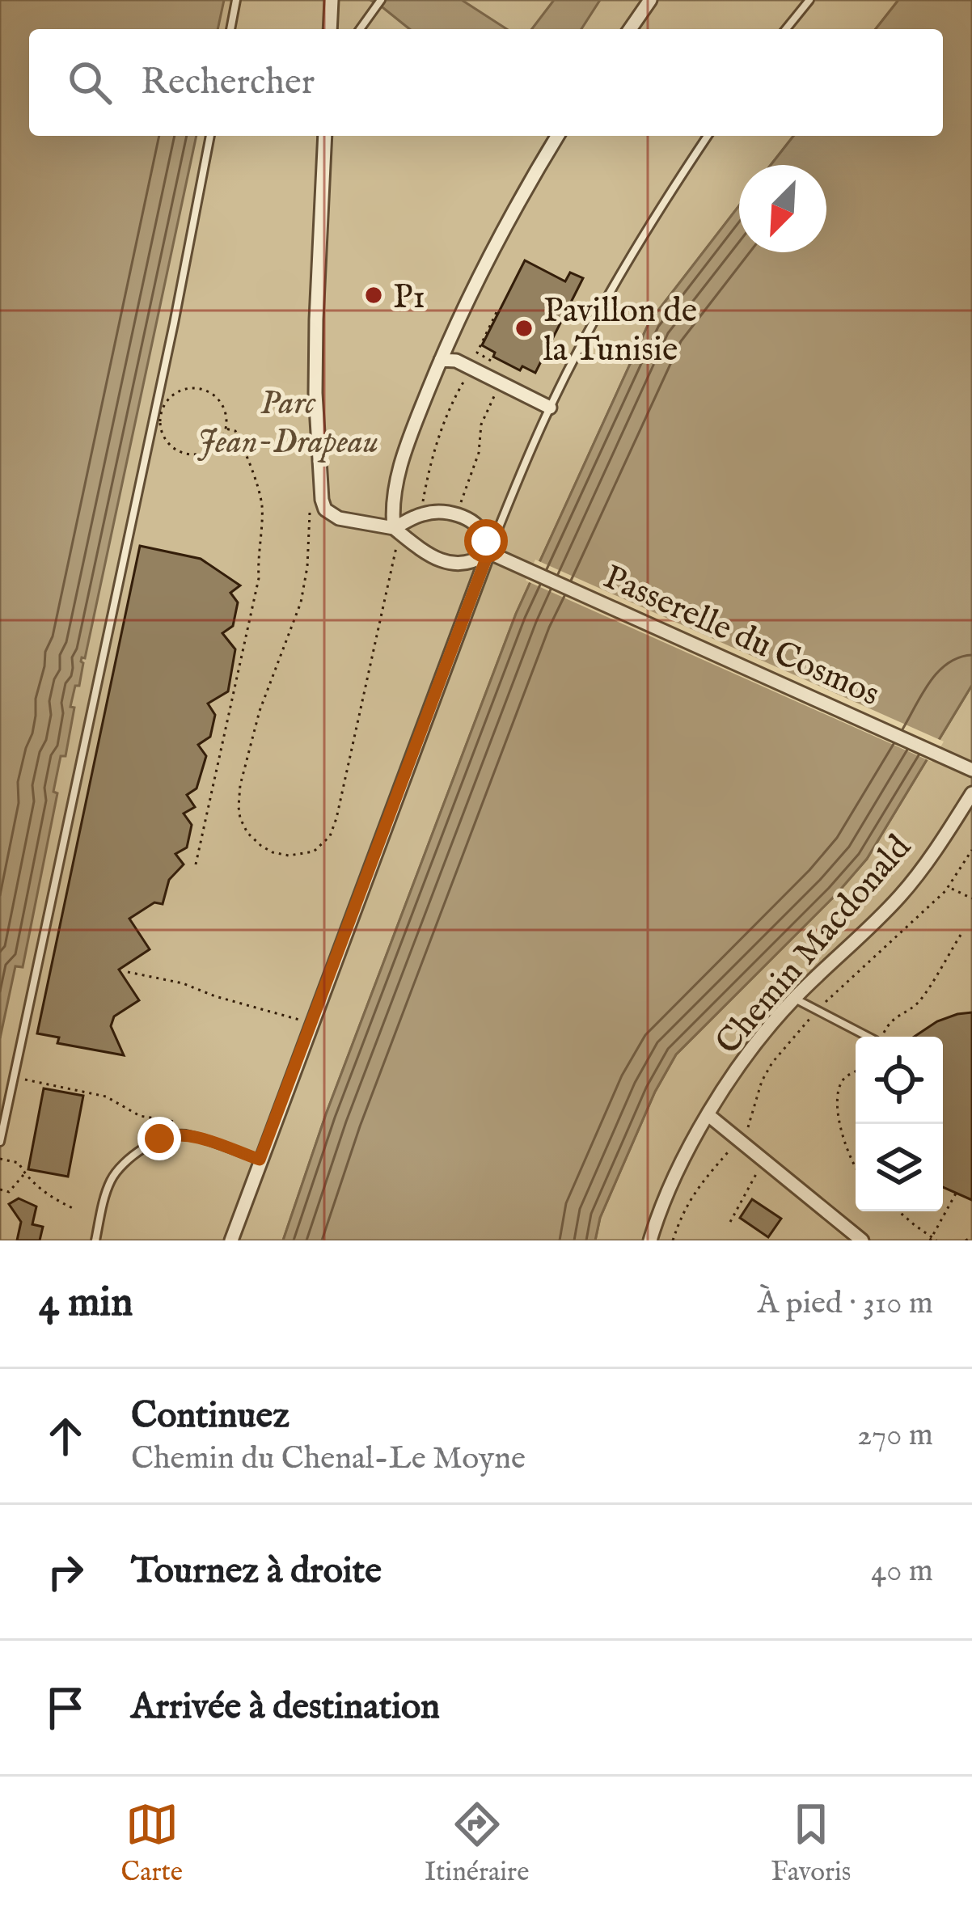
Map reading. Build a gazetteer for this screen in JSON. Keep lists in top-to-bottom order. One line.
{"streets":{"street":["Passerelle du Cosmos","Chemin Macdonald"]},"parks":["Parc Jean-Drapeau"],"places":["P1","Pavillon de la Tunisie"],"north":"bottom left","page":{"search":"Rechercher","heading":["4 min","À pied · 310 m"],"list":[["Continuez","Chemin du Chenal-Le Moyne","270 m"],["Tournez à droite","40 m"],"Arrivée à destination"],"nav":["Carte","Itinéraire","Favoris"]}}
